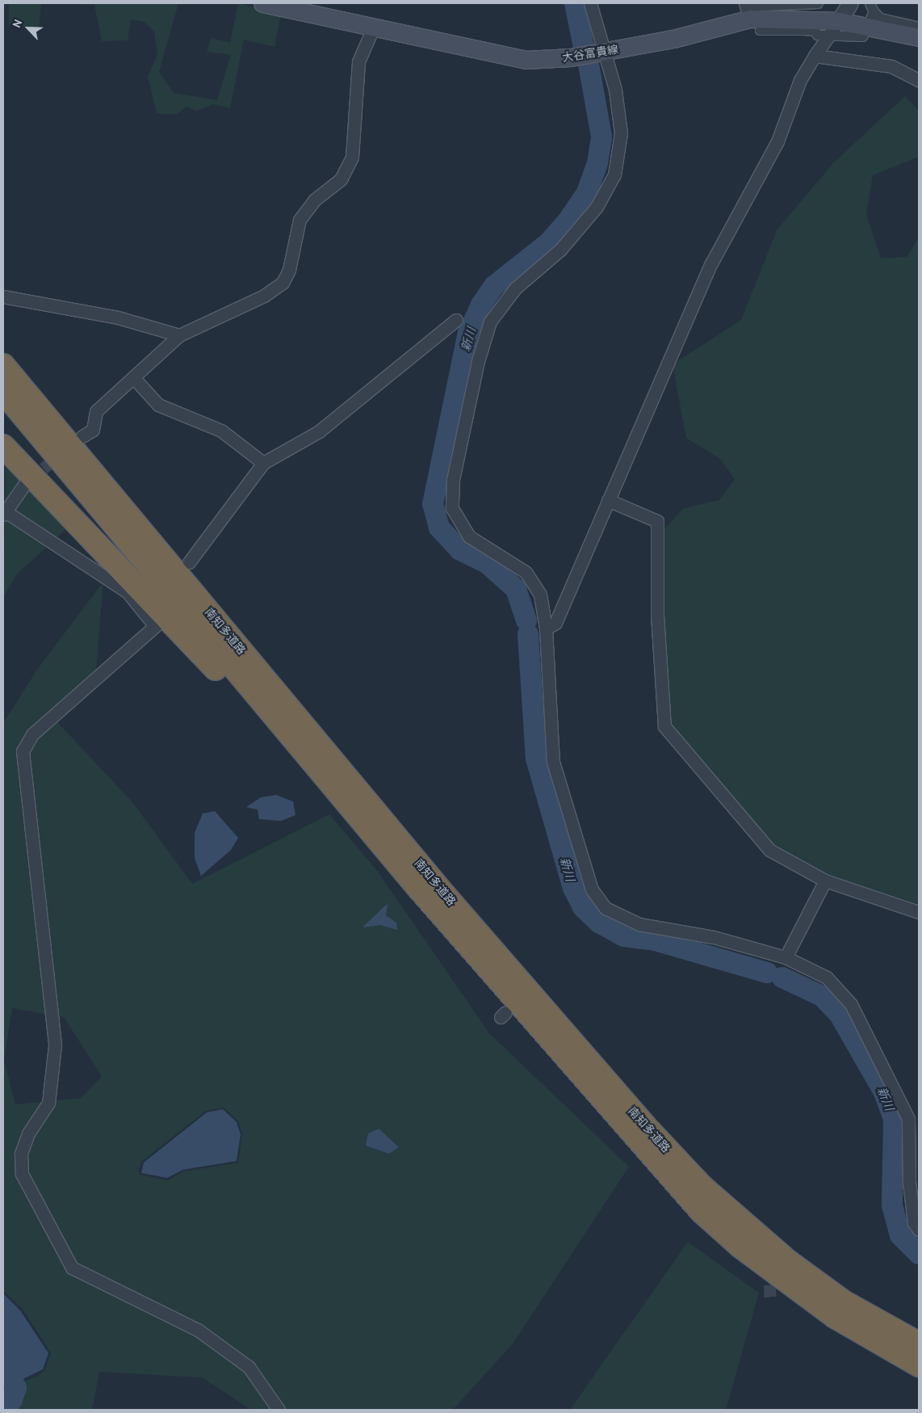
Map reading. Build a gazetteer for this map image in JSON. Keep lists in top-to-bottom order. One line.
{"streets":{"highway":["南知多道路"],"main road":["大谷富貴線"]},"water":["新川"],"north":"top left"}
